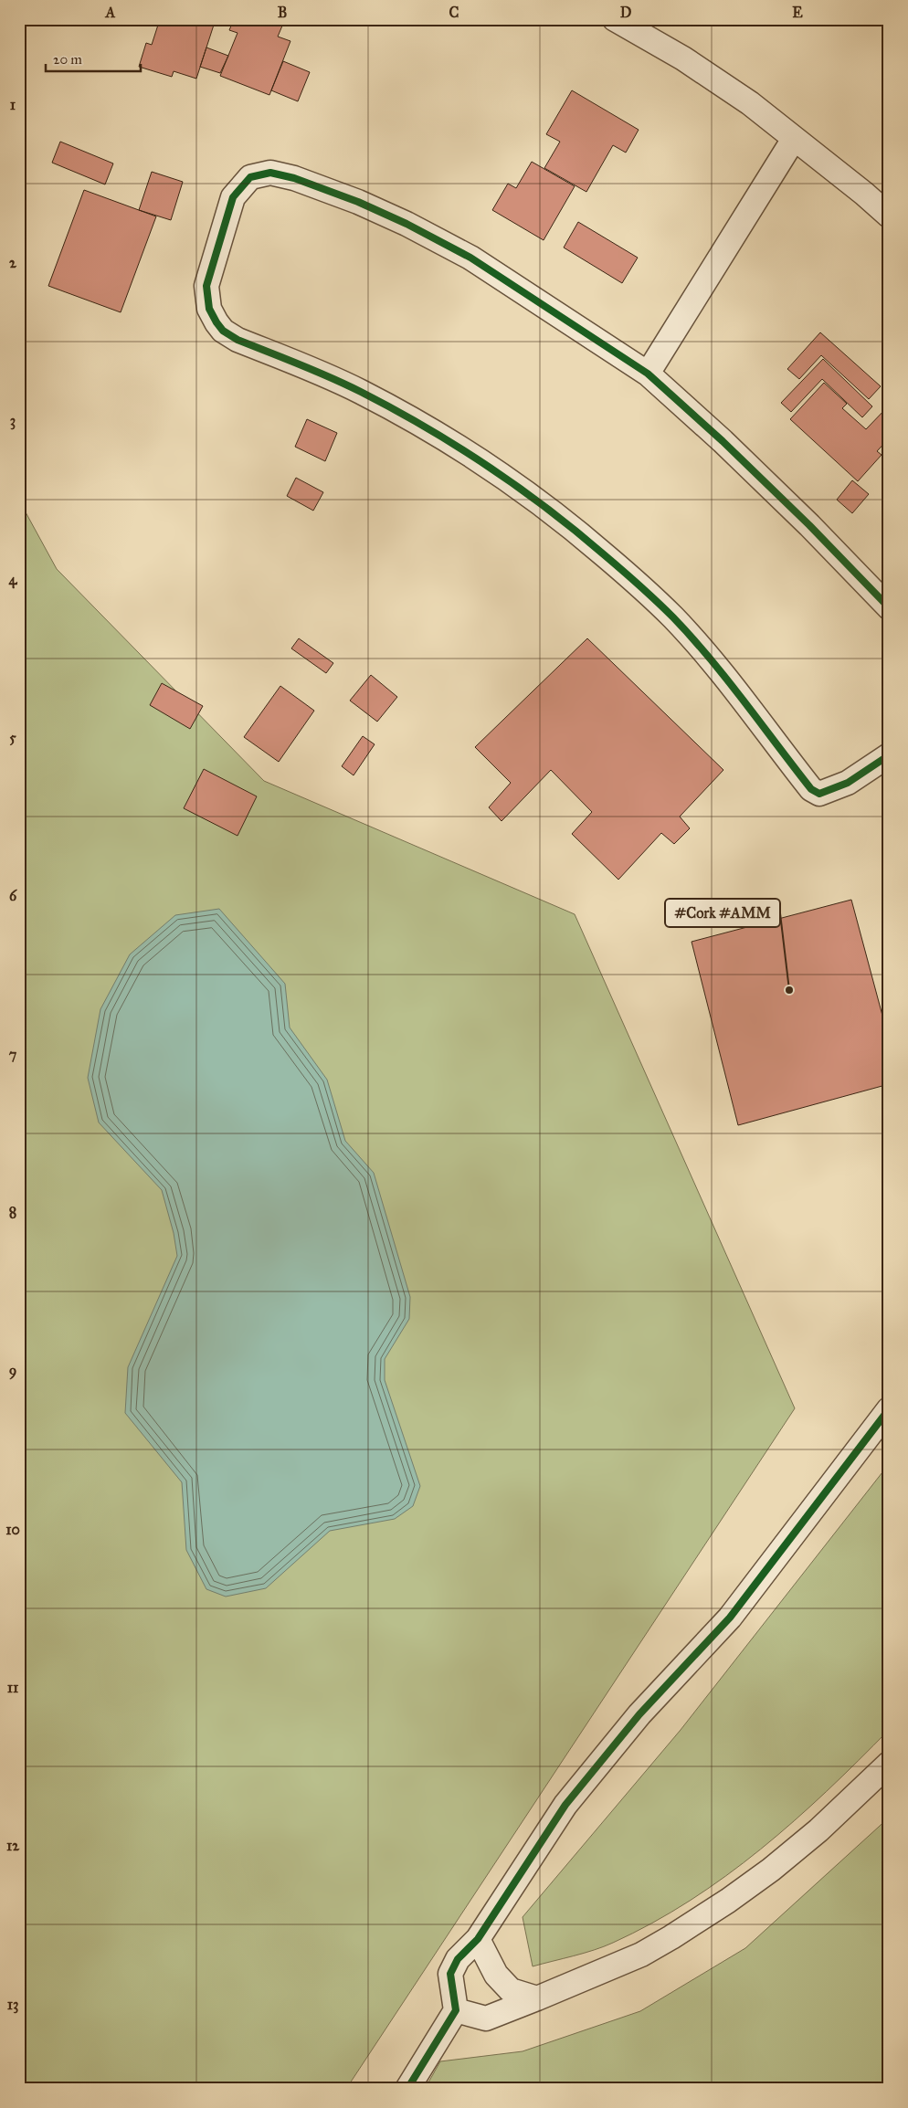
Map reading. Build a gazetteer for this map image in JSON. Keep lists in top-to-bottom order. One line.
{"places":["#Cork #AMM"],"scale_bar":"20 m","grid":{"columns":["A","B","C","D","E"],"rows":["1","2","3","4","5","6","7","8","9","10","11","12","13"]}}
